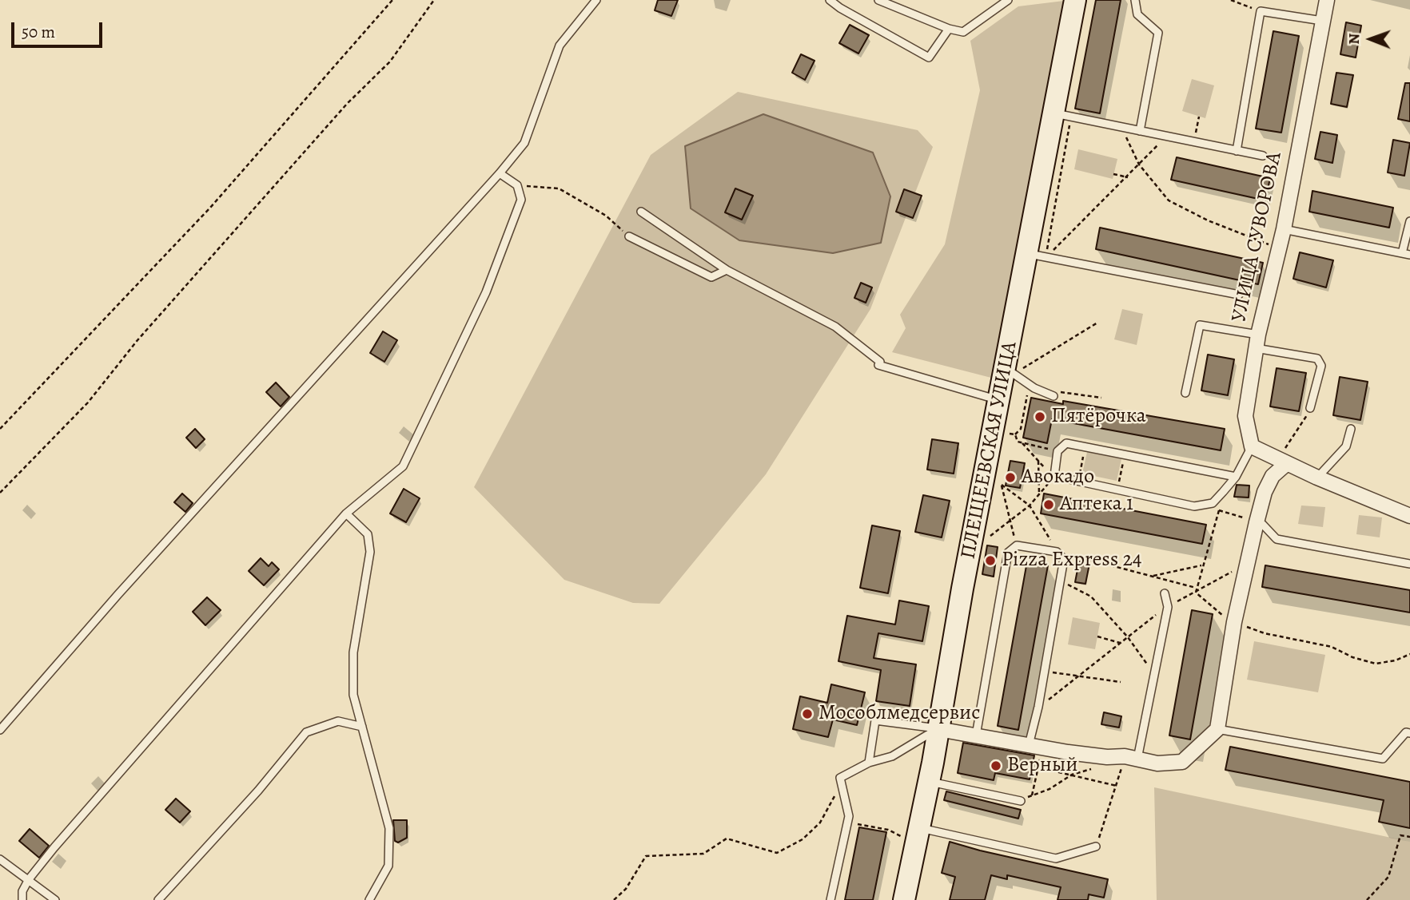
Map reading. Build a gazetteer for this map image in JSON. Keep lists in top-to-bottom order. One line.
{"streets":{"street":["УЛИЦА СУВОРОВА","ПЛЕЩЕЕВСКАЯ УЛИЦА"]},"places":["Пятёрочка","Авокадо","Аптека 1","Pizza Express 24","Мособлмедсервис","Верный"],"scale_bar":"50 m","north":"left"}
